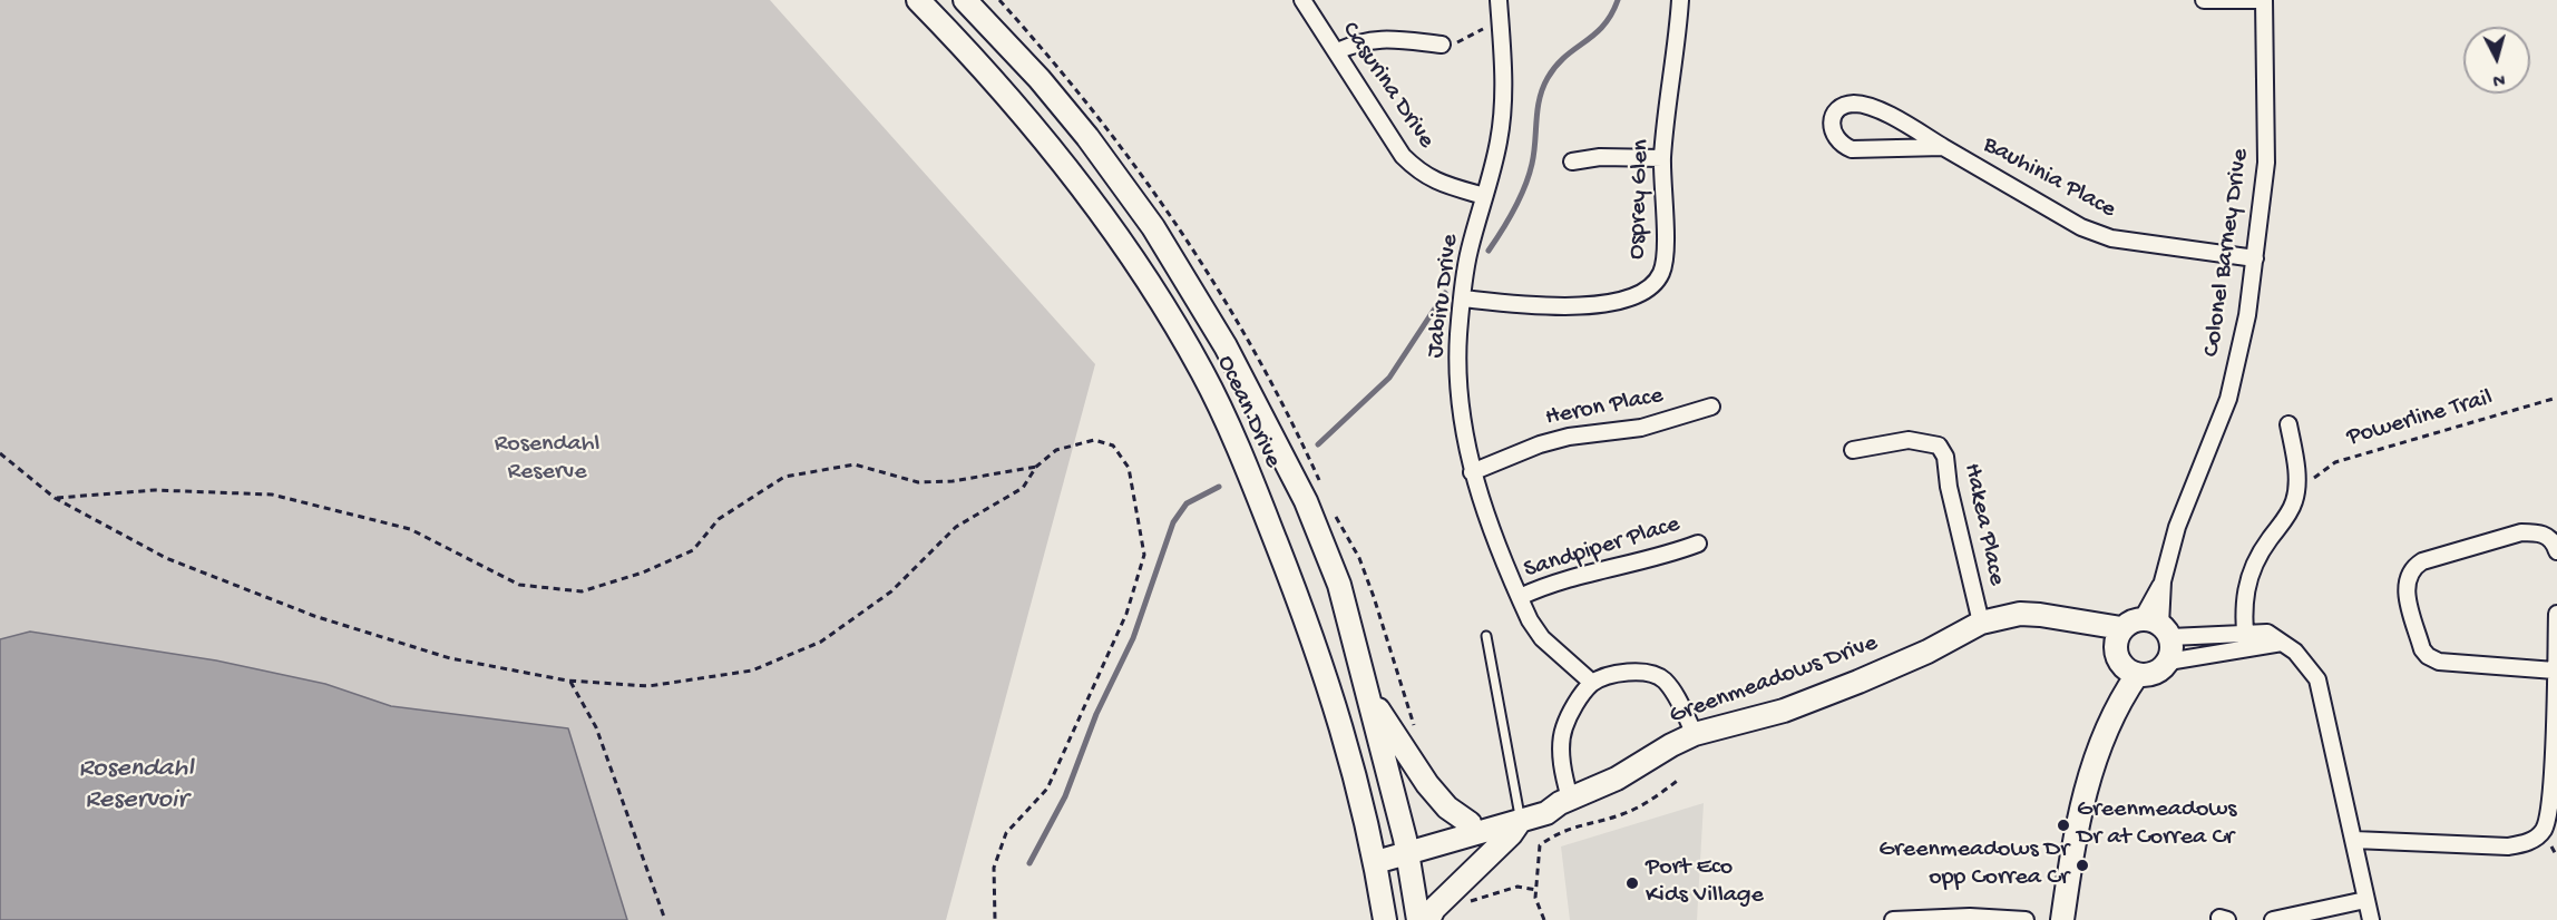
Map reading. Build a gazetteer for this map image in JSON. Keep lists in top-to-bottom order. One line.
{"streets":{"main road":["Ocean Drive","Greenmeadows Drive"],"street":["Casurina Drive","Bauhinia Place","Osprey Glen","Colonel Barney Drive","Jabiru Drive","Heron Place","Hakea Place","Sandpiper Place"],"path":["Powerline Trail"]},"crossings":[["Casurina Drive","Jabiru Drive"],["Bauhinia Place","Colonel Barney Drive"],["Osprey Glen","Jabiru Drive"],["Colonel Barney Drive","Greenmeadows Drive"],["Jabiru Drive","Heron Place"],["Jabiru Drive","Sandpiper Place"],["Ocean Drive","Greenmeadows Drive"],["Hakea Place","Greenmeadows Drive"]],"water":["Rosendahl Reservoir"],"parks":["Rosendahl Reserve"],"places":["Greenmeadows Dr at Correa Cr","Greenmeadows Dr opp Correa Cr","Port Eco Kids Village"],"north":"bottom"}
